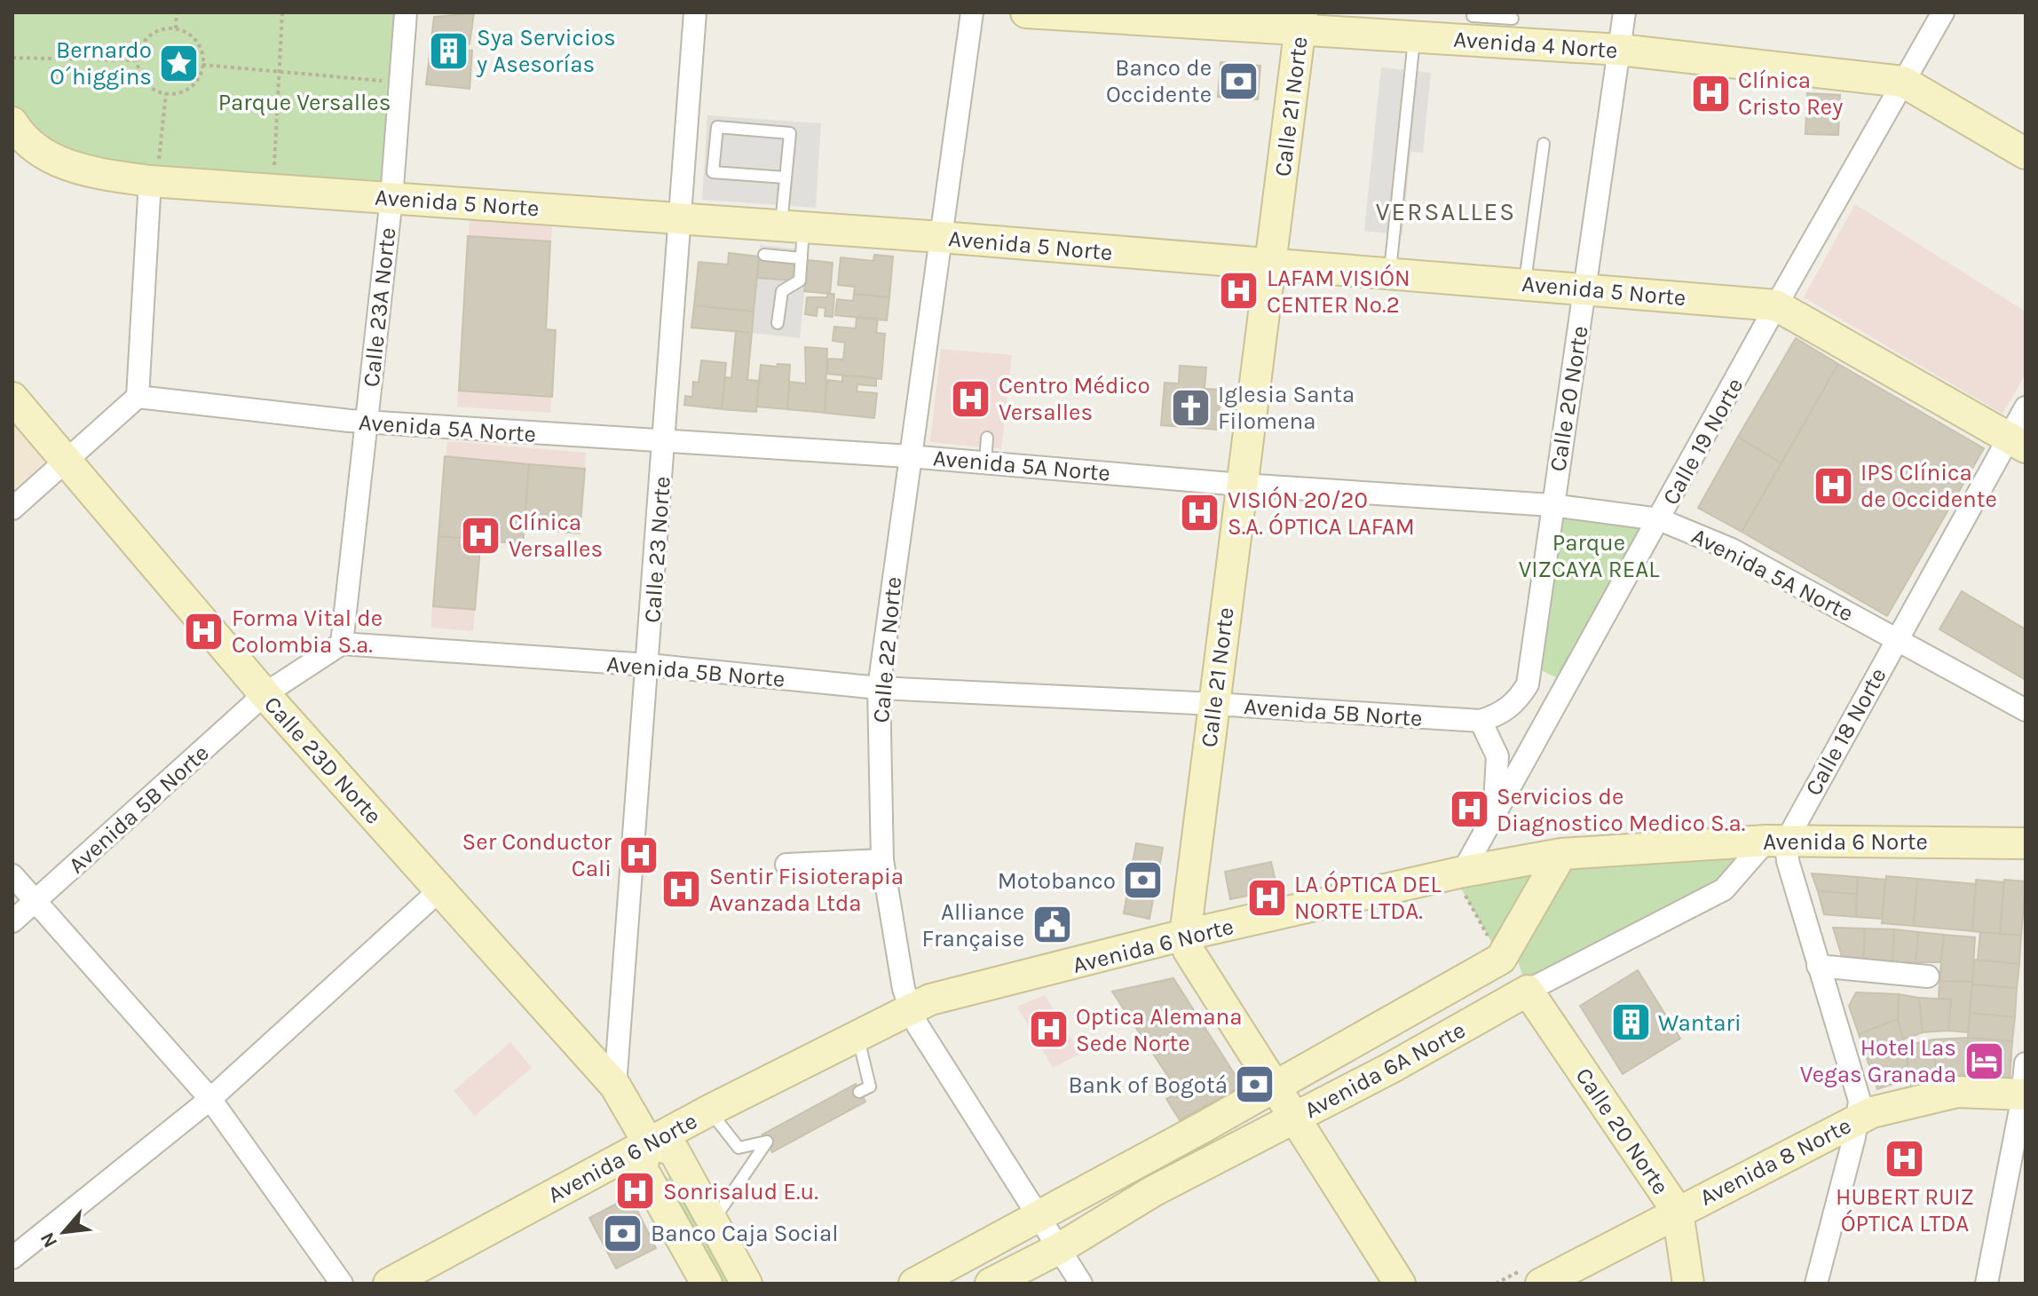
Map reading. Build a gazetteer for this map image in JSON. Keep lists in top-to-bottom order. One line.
{"streets":{"street":["Avenida 4 Norte","Calle 21 Norte","Avenida 5 Norte","Calle 23A Norte","Calle 20 Norte","Avenida 5A Norte","Calle 19 Norte","Calle 23 Norte","Calle 22 Norte","Avenida 5B Norte","Calle 18 Norte","Calle 23D Norte","Avenida 6 Norte","Avenida 6A Norte","Avenida 8 Norte"]},"crossings":[["Avenida 4 Norte","Calle 21 Norte"],["Avenida 4 Norte","Calle 20 Norte"],["Avenida 4 Norte","Calle 19 Norte"],["Calle 21 Norte","Avenida 5 Norte"],["Calle 21 Norte","Avenida 5A Norte"],["Calle 21 Norte","Avenida 5B Norte"],["Calle 21 Norte","Avenida 6 Norte"],["Avenida 5 Norte","Calle 23A Norte"],["Avenida 5 Norte","Calle 20 Norte"],["Avenida 5 Norte","Calle 19 Norte"],["Avenida 5 Norte","Calle 23 Norte"],["Avenida 5 Norte","Calle 22 Norte"],["Avenida 5 Norte","Calle 18 Norte"],["Calle 23A Norte","Avenida 5A Norte"],["Calle 23A Norte","Avenida 5B Norte"],["Calle 20 Norte","Avenida 5A Norte"],["Calle 20 Norte","Avenida 5B Norte"],["Calle 20 Norte","Avenida 6A Norte"],["Calle 20 Norte","Avenida 8 Norte"],["Avenida 5A Norte","Calle 19 Norte"],["Avenida 5A Norte","Calle 23 Norte"],["Avenida 5A Norte","Calle 22 Norte"],["Avenida 5A Norte","Calle 18 Norte"],["Calle 19 Norte","Avenida 6 Norte"],["Calle 23 Norte","Avenida 5B Norte"],["Calle 23 Norte","Calle 23D Norte"],["Calle 22 Norte","Avenida 5B Norte"],["Calle 22 Norte","Avenida 6 Norte"],["Calle 22 Norte","Avenida 6A Norte"],["Avenida 5B Norte","Calle 23D Norte"],["Calle 18 Norte","Avenida 6 Norte"],["Calle 18 Norte","Avenida 6A Norte"],["Calle 23D Norte","Avenida 6 Norte"],["Avenida 6 Norte","Avenida 6A Norte"]],"districts":["VERSALLES"],"parks":["Parque Versalles","Parque VIZCAYA REAL"],"places":{"building":["Sya Servicios y Asesorías","Wantari"],"place":["Bernardo O´higgins"],"bank":["Banco de Occidente","Motobanco","Bank of Bogotá","Banco Caja Social"],"hospital":["Clínica Cristo Rey","LAFAM VISIÓN CENTER No.2","Centro Médico Versalles","IPS Clínica de Occidente","VISIÓN 20/20 S.A. ÓPTICA LAFAM","Clínica Versalles","Forma Vital de Colombia S.a.","Servicios de Diagnostico Medico S.a.","Ser Conductor Cali","Sentir Fisioterapia Avanzada Ltda","LA ÓPTICA DEL NORTE LTDA.","Optica Alemana Sede Norte","HUBERT RUIZ ÓPTICA LTDA","Sonrisalud E.u."],"church":["Iglesia Santa Filomena"],"public building":["Alliance Française"],"hotel":["Hotel Las Vegas Granada"]},"north":"bottom left"}
